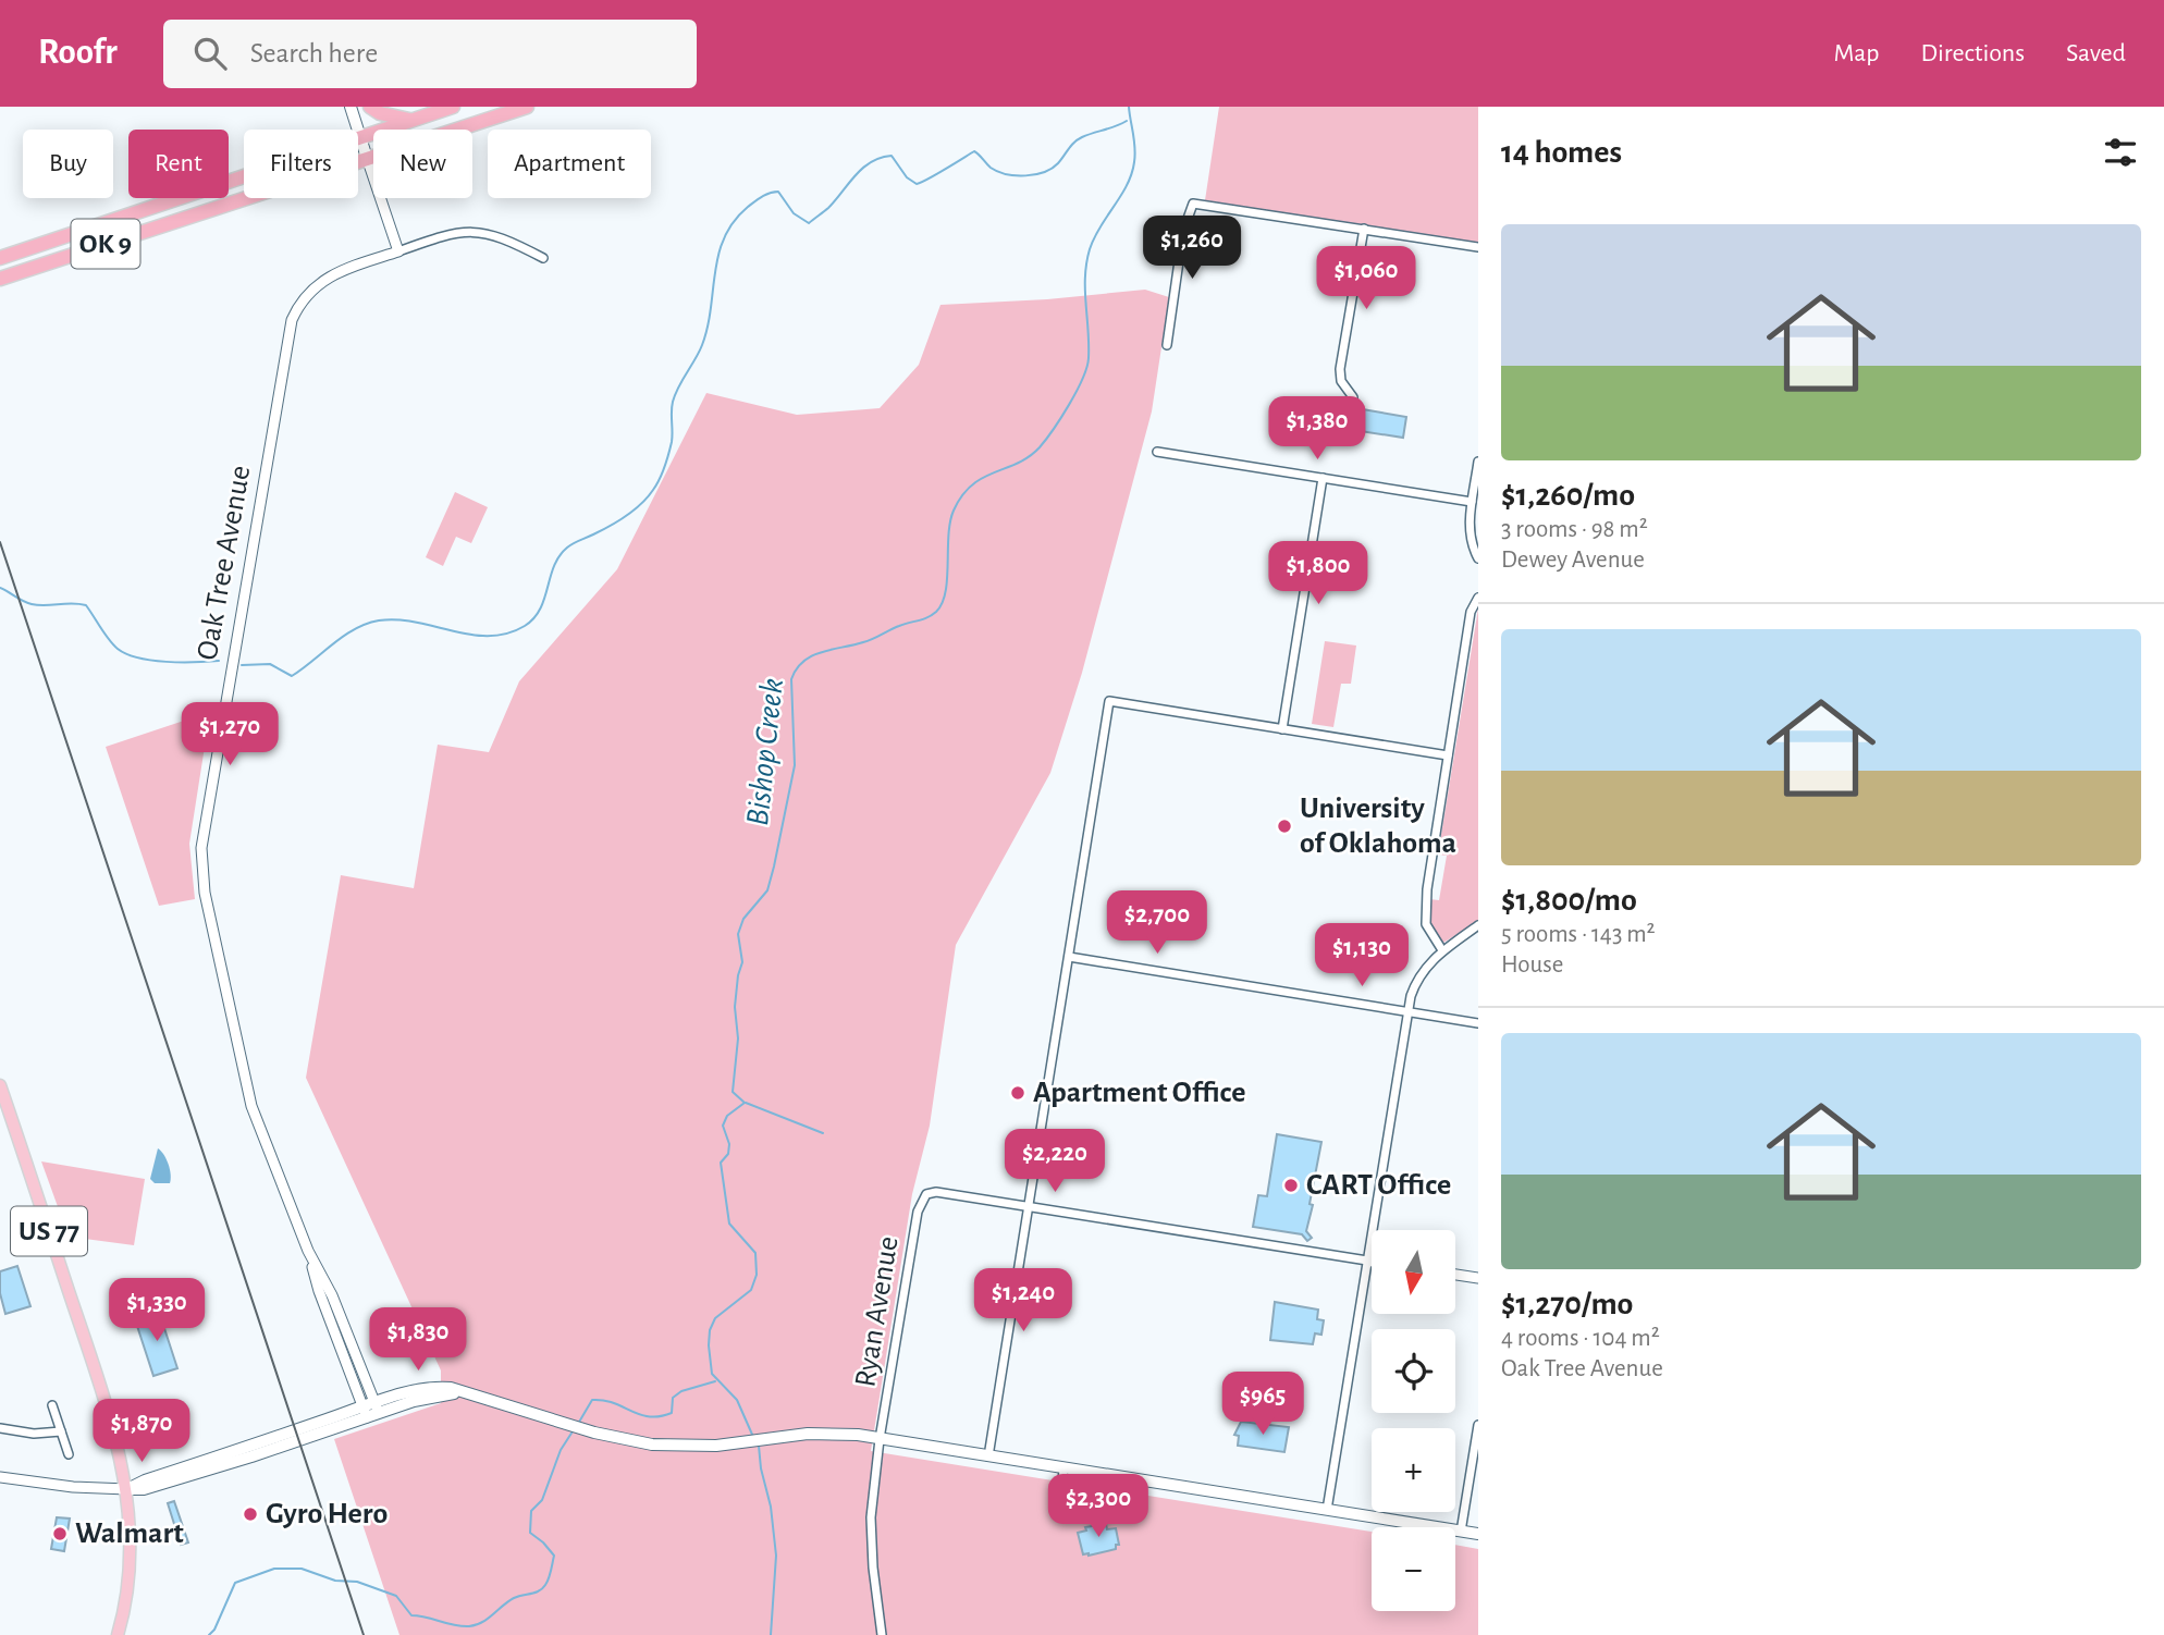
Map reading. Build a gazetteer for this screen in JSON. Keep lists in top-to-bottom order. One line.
{"streets":{"highway":["OK 9"],"main road":["US 77"],"street":["Oak Tree Avenue","Ryan Avenue"]},"water":["Bishop Creek"],"places":["University of Oklahoma","Apartment Office","CART Office","Gyro Hero","Walmart"],"north":"bottom","page":{"header":"Roofr","search":"Search here","nav":["Map","Directions","Saved"],"heading":"14 homes","chip":["Buy","Rent","Filters","New","Apartment"],"list":[{"name":"$1,260/mo","note":"3 rooms · 98 m² · Dewey Avenue"},{"name":"$1,800/mo","note":"5 rooms · 143 m² · House"},{"name":"$1,270/mo","note":"4 rooms · 104 m² · Oak Tree Avenue"}],"price":["$1,260","$1,060","$1,380","$1,800","$1,270","$2,700","$1,130","$2,220","$1,240","$1,330","$1,830","$965","$1,870","$2,300"],"map_buttons":["+","−"]}}
